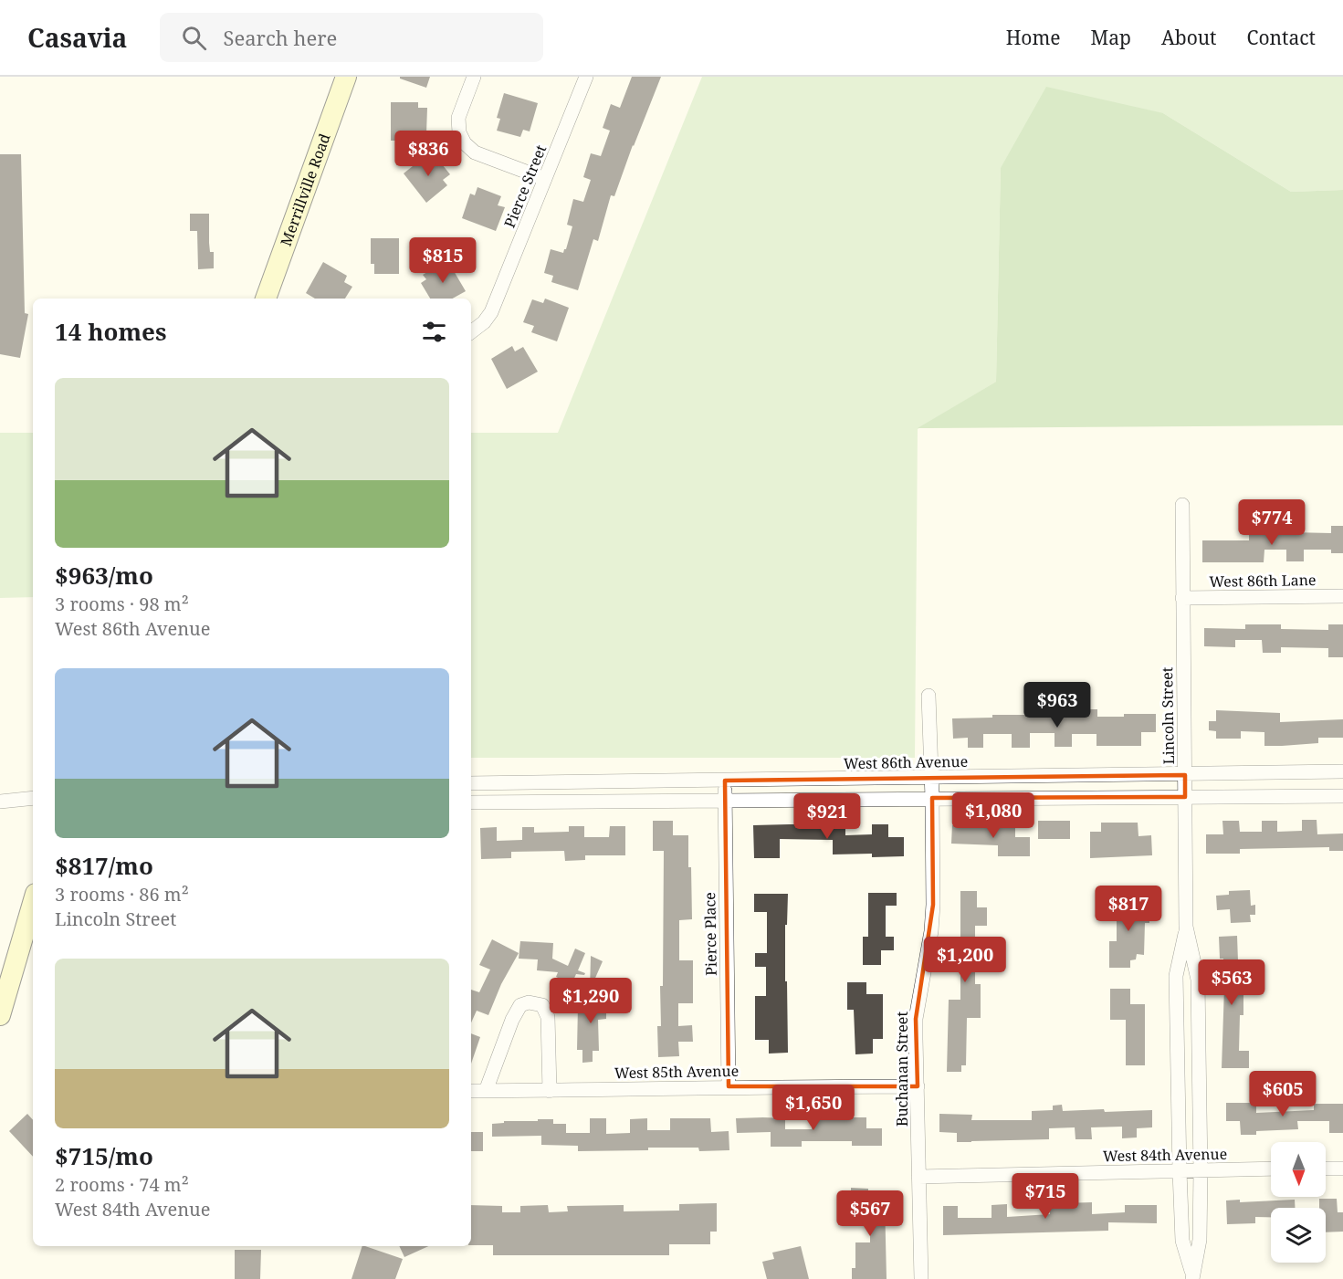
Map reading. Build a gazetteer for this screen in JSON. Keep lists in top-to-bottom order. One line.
{"streets":{"street":["Pierce Street","Merrillville Road","West 86th Lane","Lincoln Street","West 86th Avenue","Pierce Place","Buchanan Street","West 85th Avenue","West 84th Avenue"]},"crossings":[["West 86th Lane","Lincoln Street"],["Lincoln Street","West 86th Avenue"],["Lincoln Street","West 84th Avenue"],["West 86th Avenue","Pierce Place"],["West 86th Avenue","Buchanan Street"],["Pierce Place","West 85th Avenue"],["Buchanan Street","West 85th Avenue"],["Buchanan Street","West 84th Avenue"]],"north":"bottom","page":{"header":"Casavia","search":"Search here","nav":["Home","Map","About","Contact"],"price":["$836","$815","$774","$963","$1,080","$921","$817","$1,200","$563","$1,290","$605","$1,650","$715","$567"],"heading":"14 homes","list":[{"name":"$963/mo","note":"3 rooms · 98 m² · West 86th Avenue"},{"name":"$817/mo","note":"3 rooms · 86 m² · Lincoln Street"},{"name":"$715/mo","note":"2 rooms · 74 m² · West 84th Avenue"}]}}
